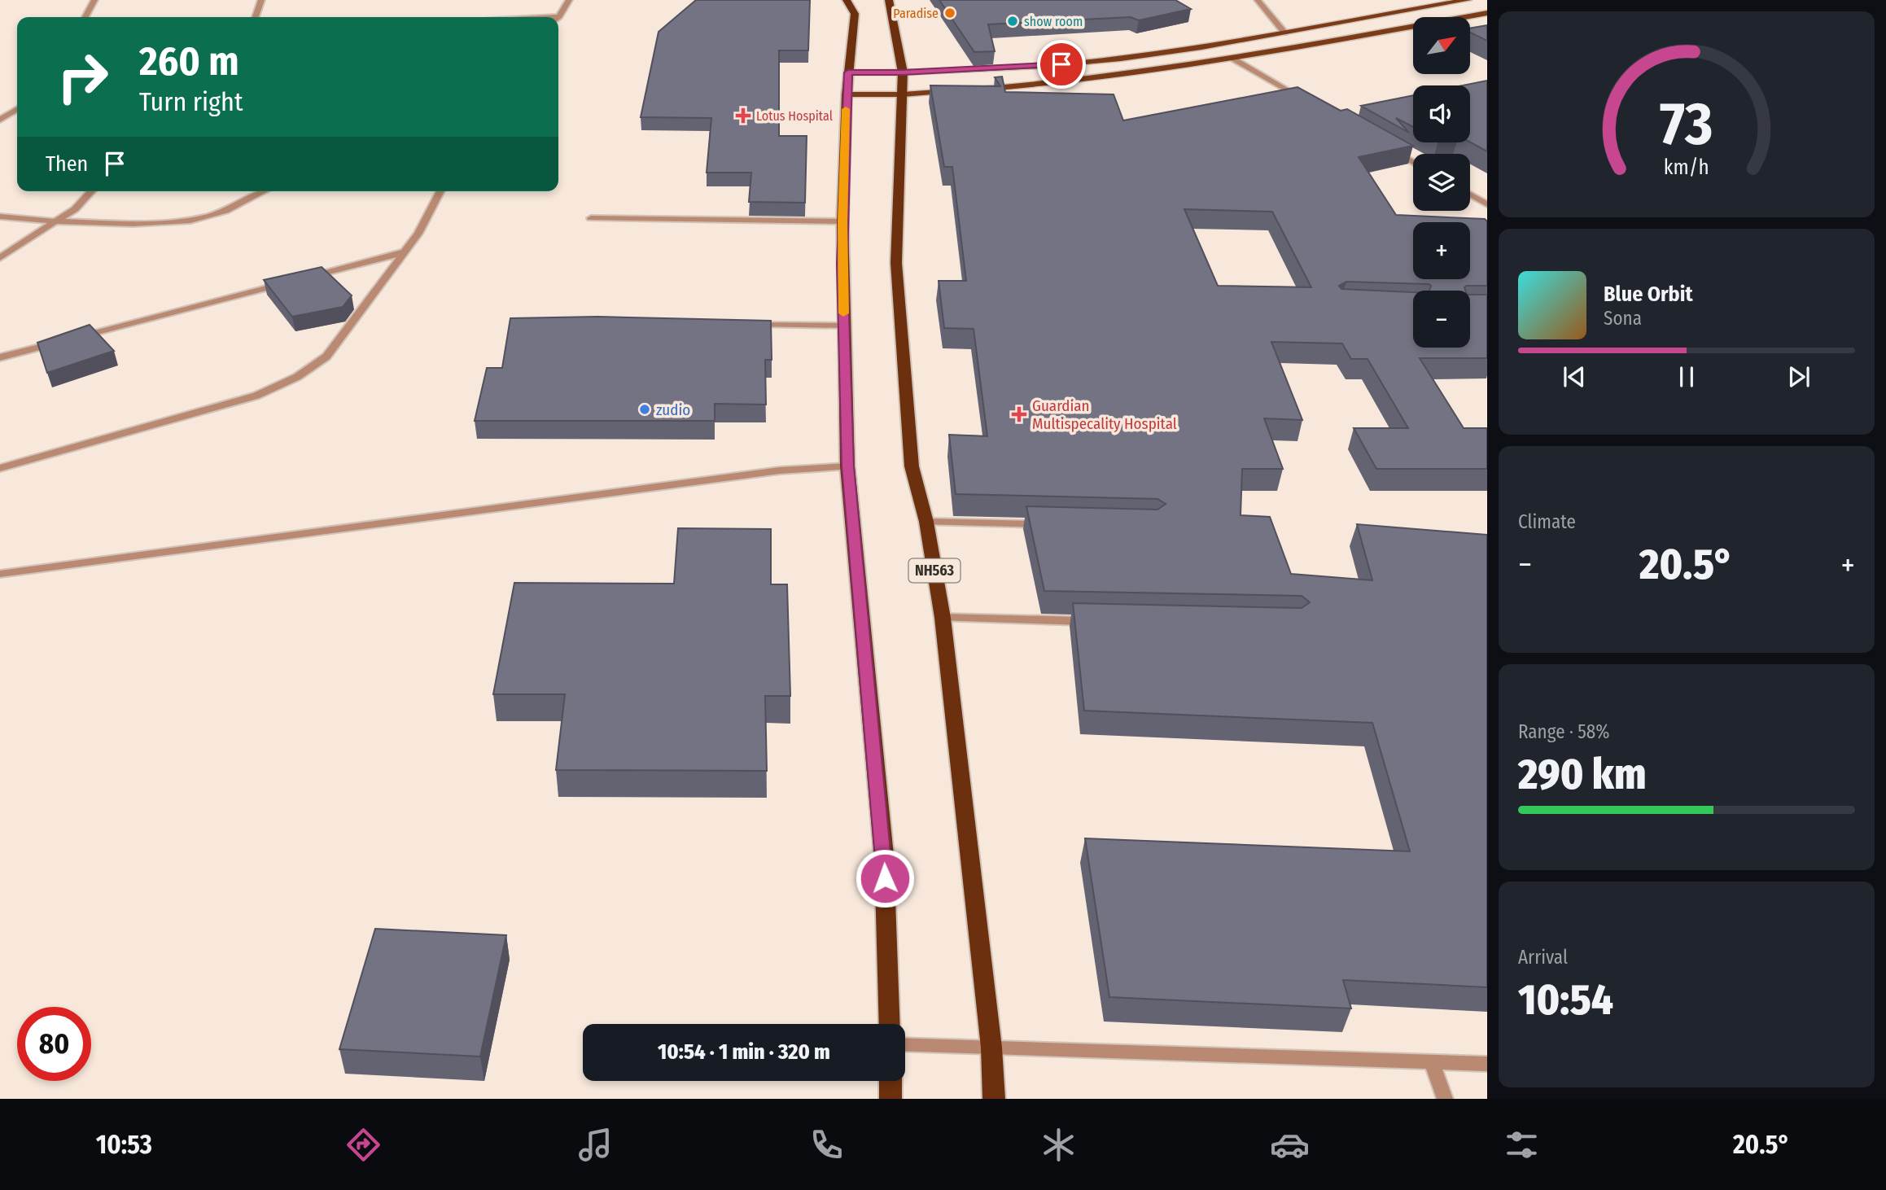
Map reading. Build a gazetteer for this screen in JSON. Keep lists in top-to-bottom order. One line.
{"streets":{"highway":["NH563"]},"places":{"other":["Paradise","show room","zudio"],"health":["Lotus Hospital","Guardian Multispecality Hospital"]},"north":"top right","page":{"map_buttons":["+","−"],"turn":["260 m","Turn right"],"then":"Then","song":["Blue Orbit","Sona"],"tile":["Climate",["Range · 58%","290 km"],["Arrival","10:54"]],"heat":["−","20.5°","+"],"limit":"80","trip":"10:54 · 1 min · 320 m","tabs":["10:53","20.5°"],"gauge":["73","km/h"]}}
